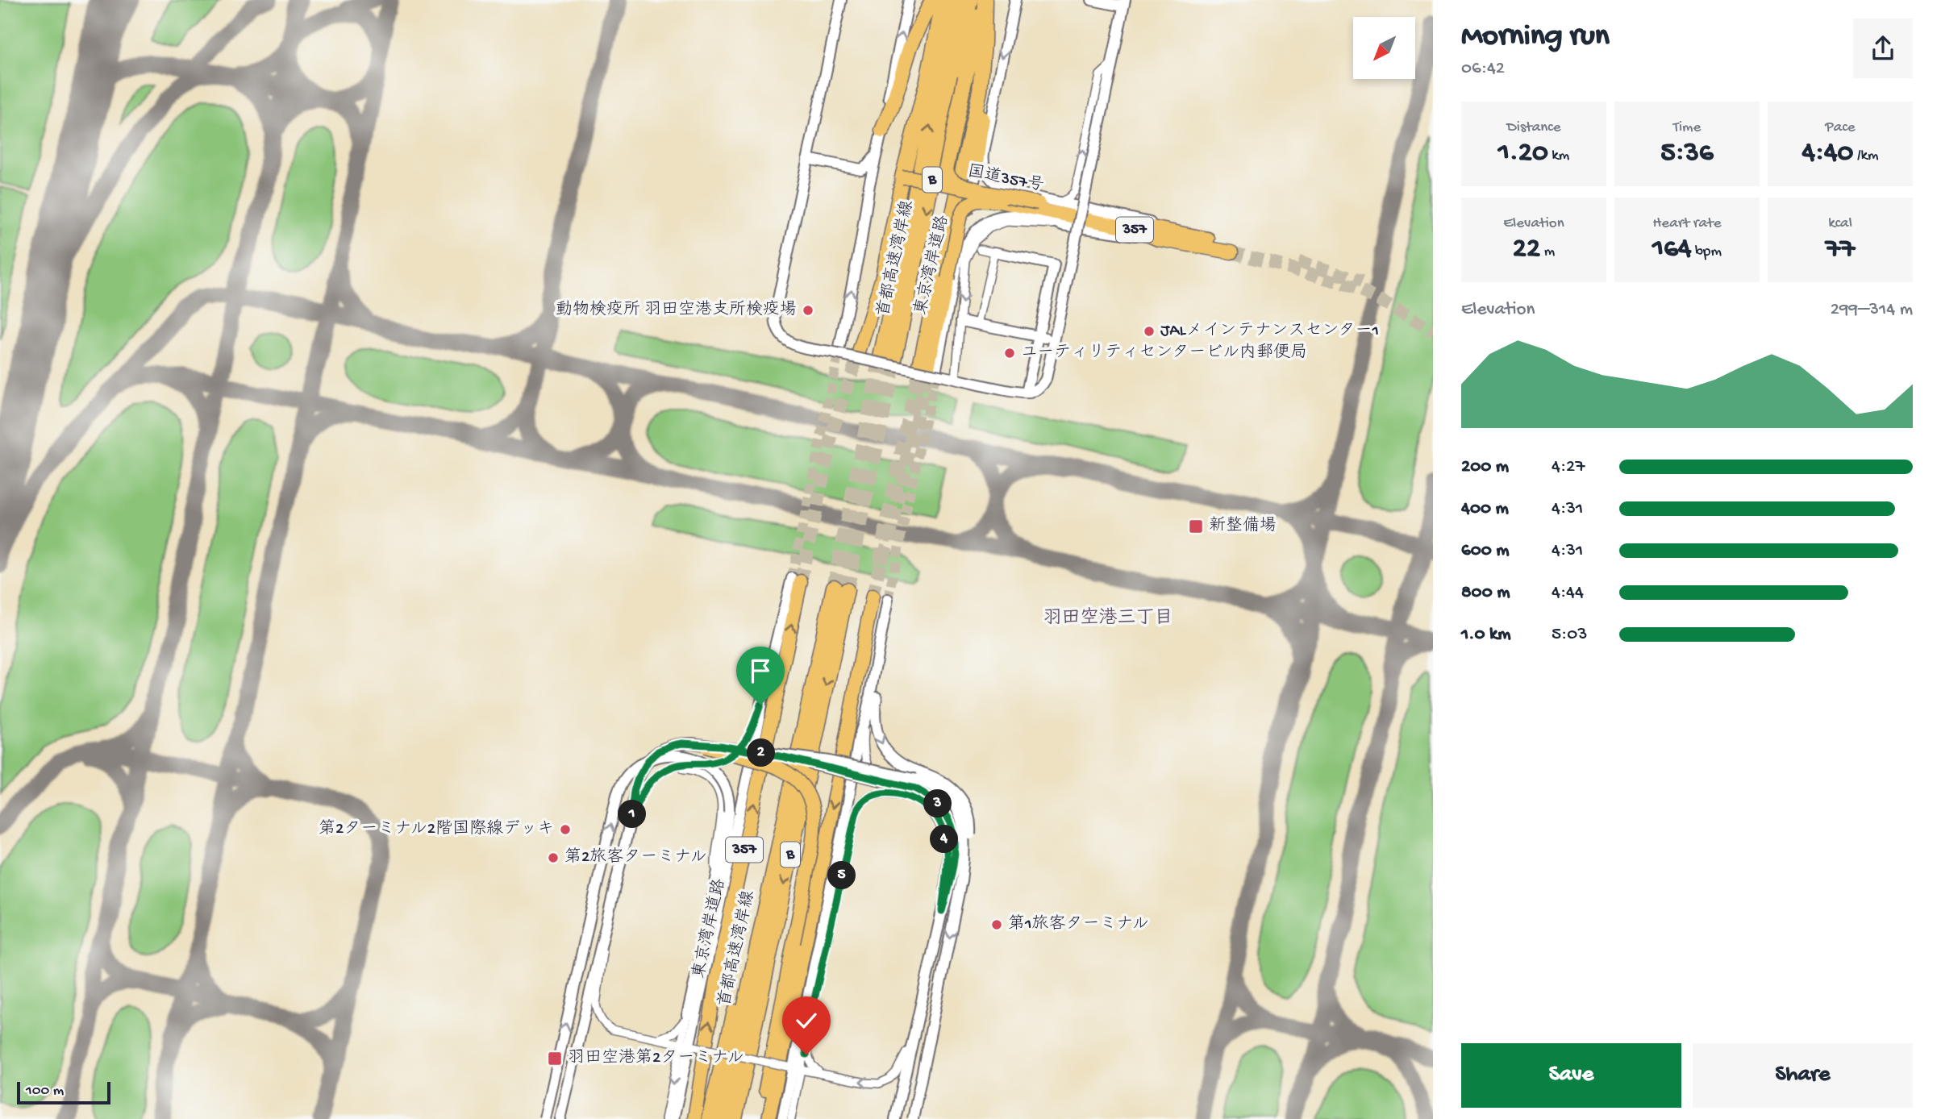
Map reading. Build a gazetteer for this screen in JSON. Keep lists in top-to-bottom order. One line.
{"streets":{"highway":["B","国道357号","357","首都高速湾岸線","東京湾岸道路"]},"crossings":[["国道357号","東京湾岸道路"]],"districts":["羽田空港三丁目"],"places":{"other":["動物検疫所 羽田空港支所検疫場","JALメインテナンスセンター1","ユーティリティセンタービル内郵便局","第2ターミナル2階国際線デッキ","第2旅客ターミナル","第1旅客ターミナル"],"transit":["新整備場","羽田空港第2ターミナル"]},"scale_bar":"100 m","north":"bottom left","page":{"heading":["Morning run","06:42"],"stats":[["Distance","1.20 km"],["Time","5:36"],["Pace","4:40 /km"],["Elevation","22 m"],["Heart rate","164 bpm"],["kcal","77"]],"chart":["Elevation","299–314 m"],"list":[{"name":"200 m","note":"4:27"},{"name":"400 m","note":"4:31"},{"name":"600 m","note":"4:31"},{"name":"800 m","note":"4:44"},{"name":"1.0 km","note":"5:03"}],"pins":["2","3","1","4","5"],"buttons":["Save","Share"],"scale":"100 m"}}
